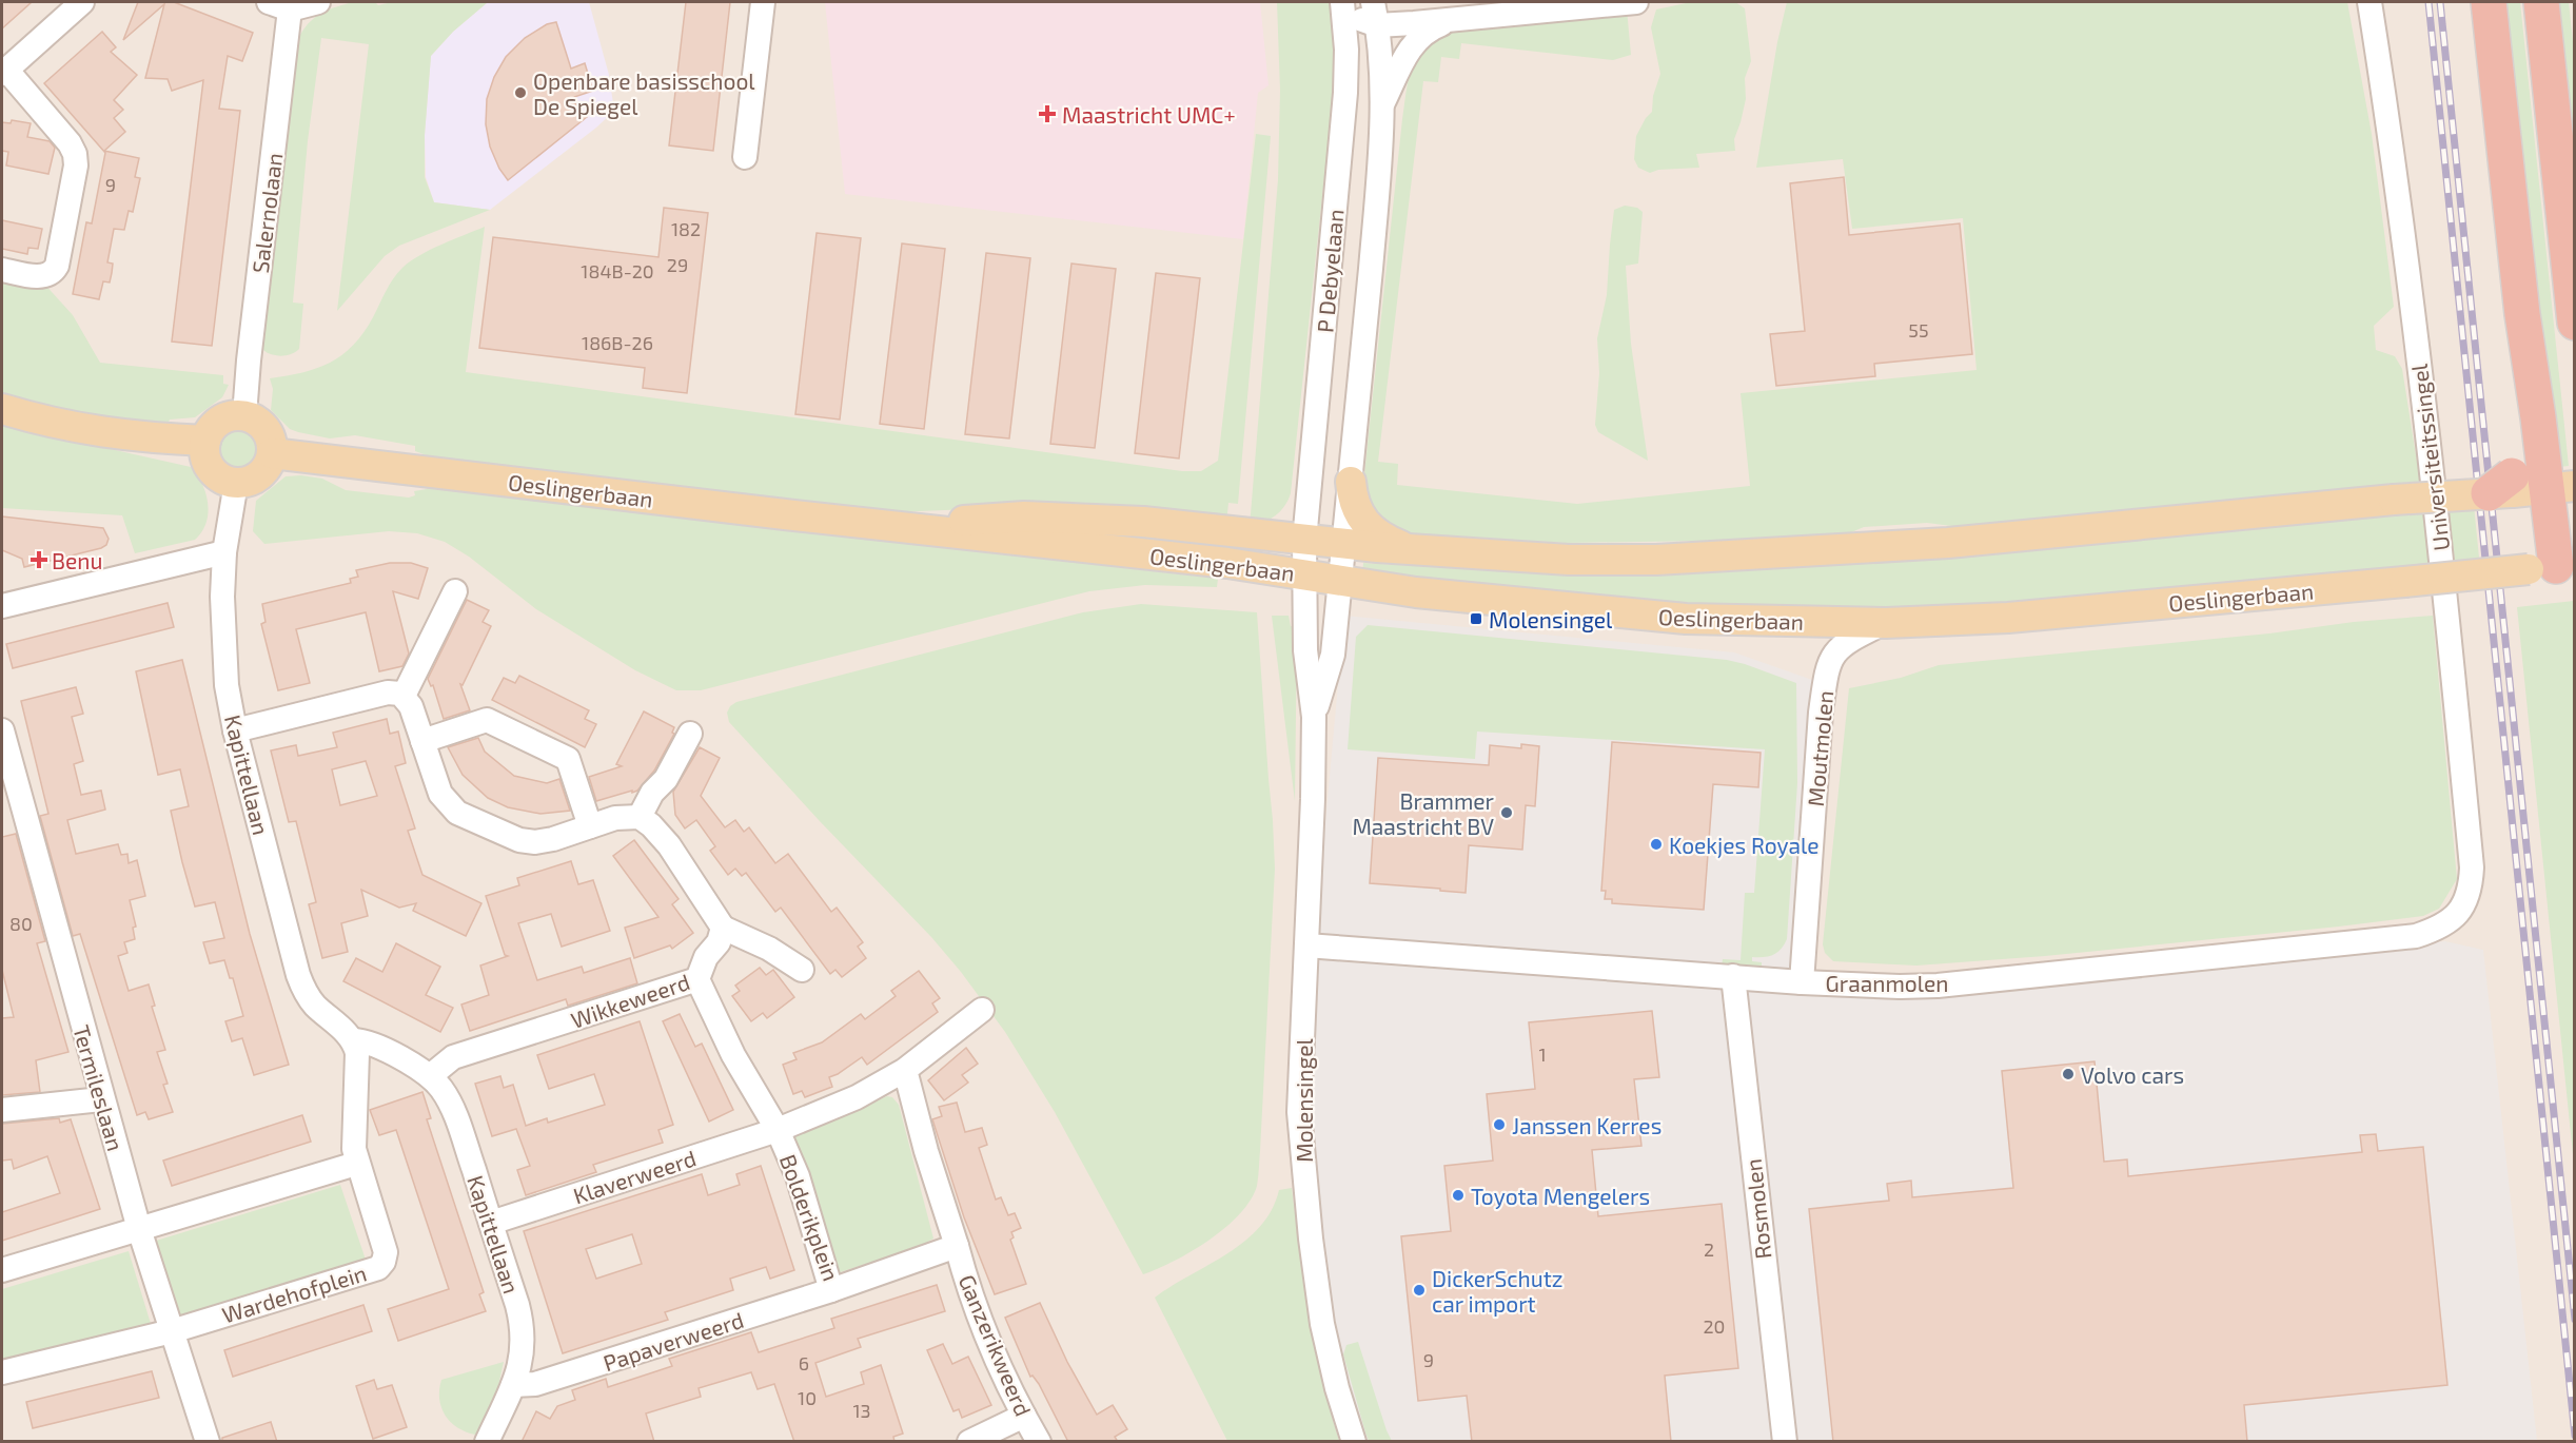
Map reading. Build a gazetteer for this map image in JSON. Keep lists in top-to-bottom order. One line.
{"streets":{"main road":["Oeslingerbaan"],"street":["Salernolaan","P Debyelaan","Universiteitssingel","Moutmolen","Kapittellaan","Graanmolen","Wikkeweerd","Termileslaan","Molensingel","Klaverweerd","Rosmolen","Bolderikplein","Wardehofplein","Papaverweerd","Ganzerikweerd"]},"crossings":[["Salernolaan","Oeslingerbaan"],["Salernolaan","Kapittellaan"],["P Debyelaan","Oeslingerbaan"],["P Debyelaan","Molensingel"],["Universiteitssingel","Graanmolen"],["Oeslingerbaan","Moutmolen"],["Oeslingerbaan","Kapittellaan"],["Oeslingerbaan","Molensingel"],["Moutmolen","Graanmolen"],["Kapittellaan","Wikkeweerd"],["Kapittellaan","Klaverweerd"],["Kapittellaan","Papaverweerd"],["Graanmolen","Molensingel"],["Graanmolen","Rosmolen"],["Termileslaan","Wardehofplein"],["Klaverweerd","Bolderikplein"],["Bolderikplein","Papaverweerd"],["Bolderikplein","Ganzerikweerd"]],"places":{"other":["Openbare basisschool De Spiegel","Brammer Maastricht BV","Koekjes Royale","Volvo cars","Janssen Kerres","Toyota Mengelers","DickerSchutz car import"],"health":["Maastricht UMC+","Benu"],"transit":["Molensingel"]},"house_numbers":["9","182","29","184B-20","55","186B-26","80","1","2","20","9","6","10","13"]}
